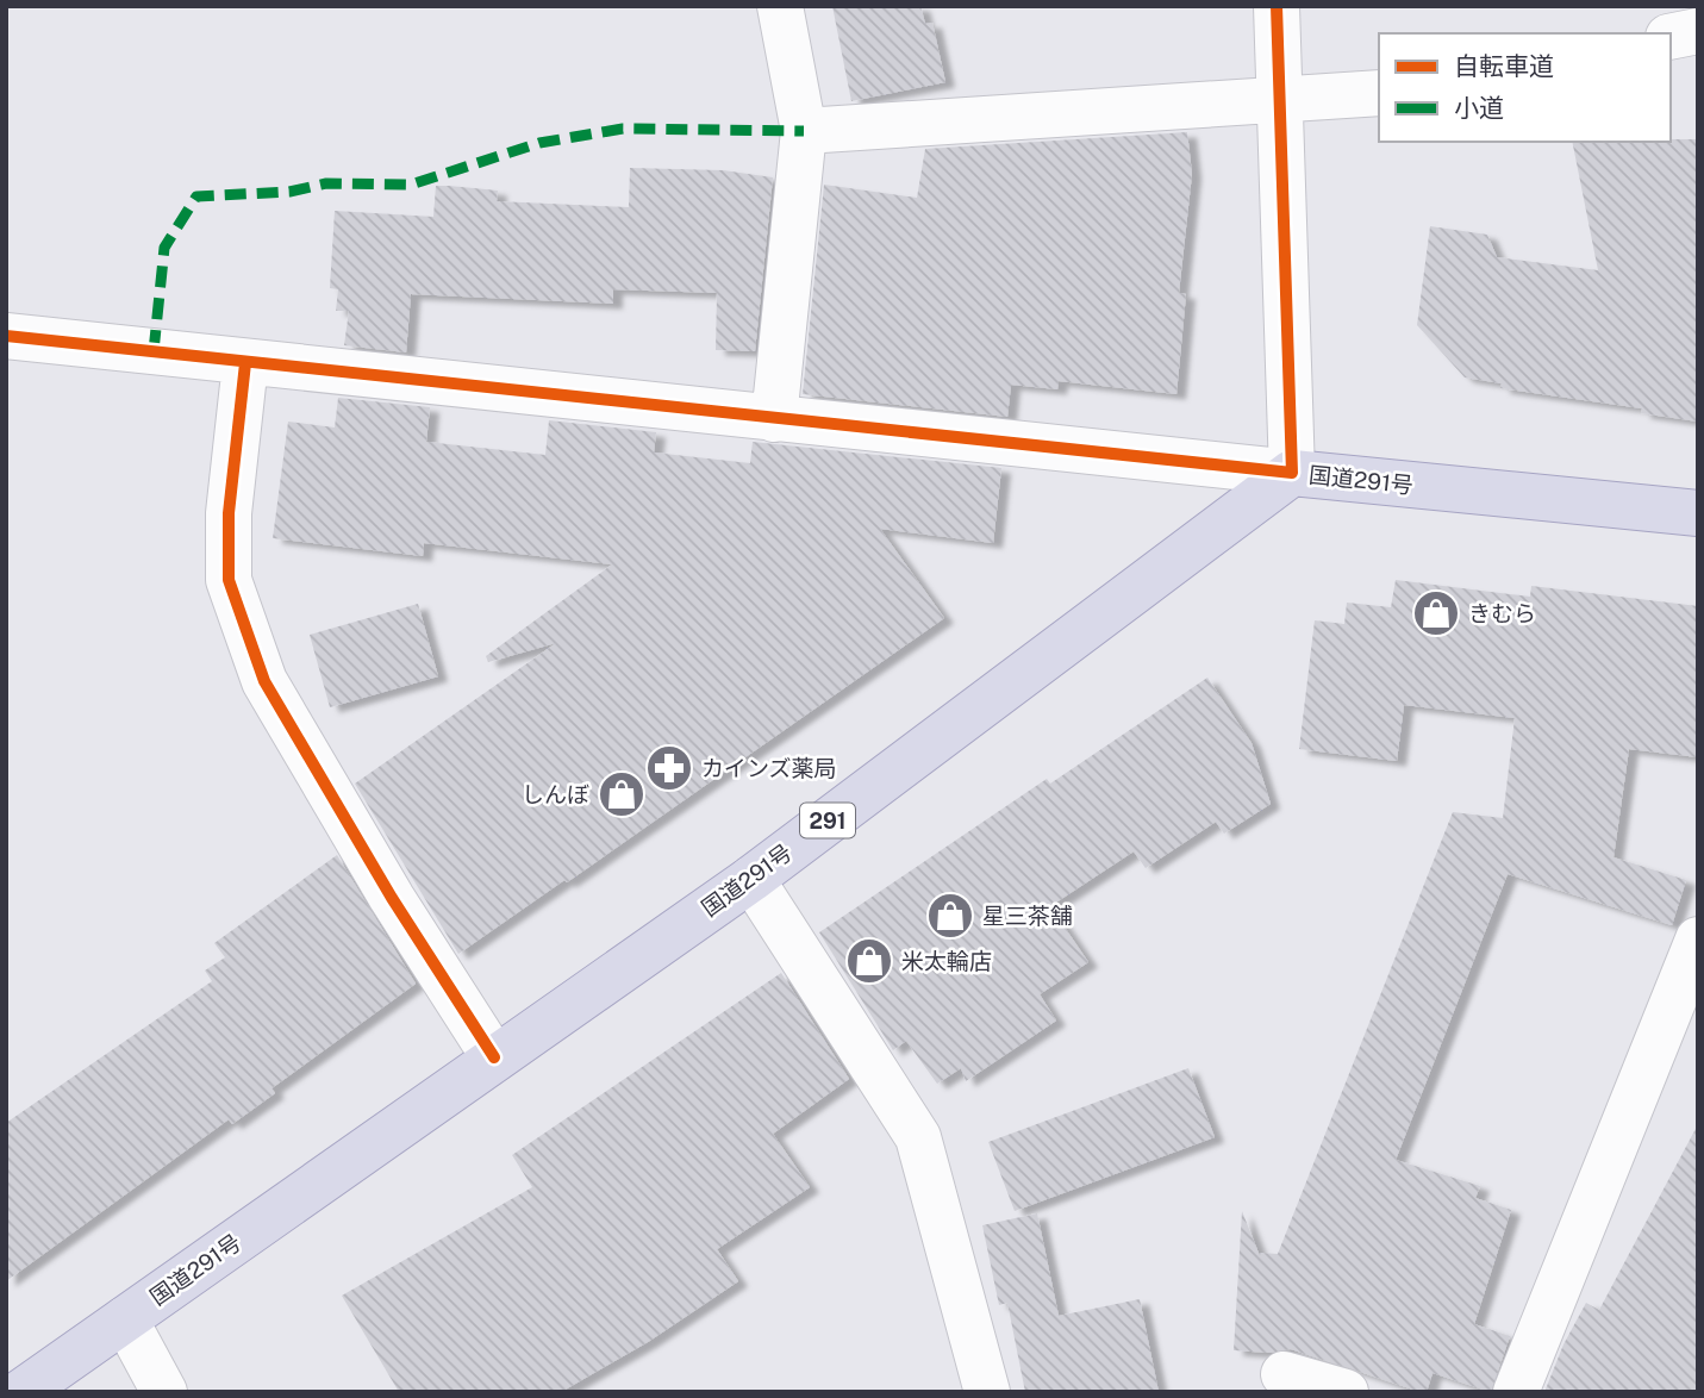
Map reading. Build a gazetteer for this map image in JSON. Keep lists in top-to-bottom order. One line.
{"streets":{"highway":["国道291号","291"]},"places":{"shop":["きむら","しんぼ","星三茶舗","米太輪店"],"pharmacy":["カインズ薬局"]},"legend":["自転車道","小道"]}
